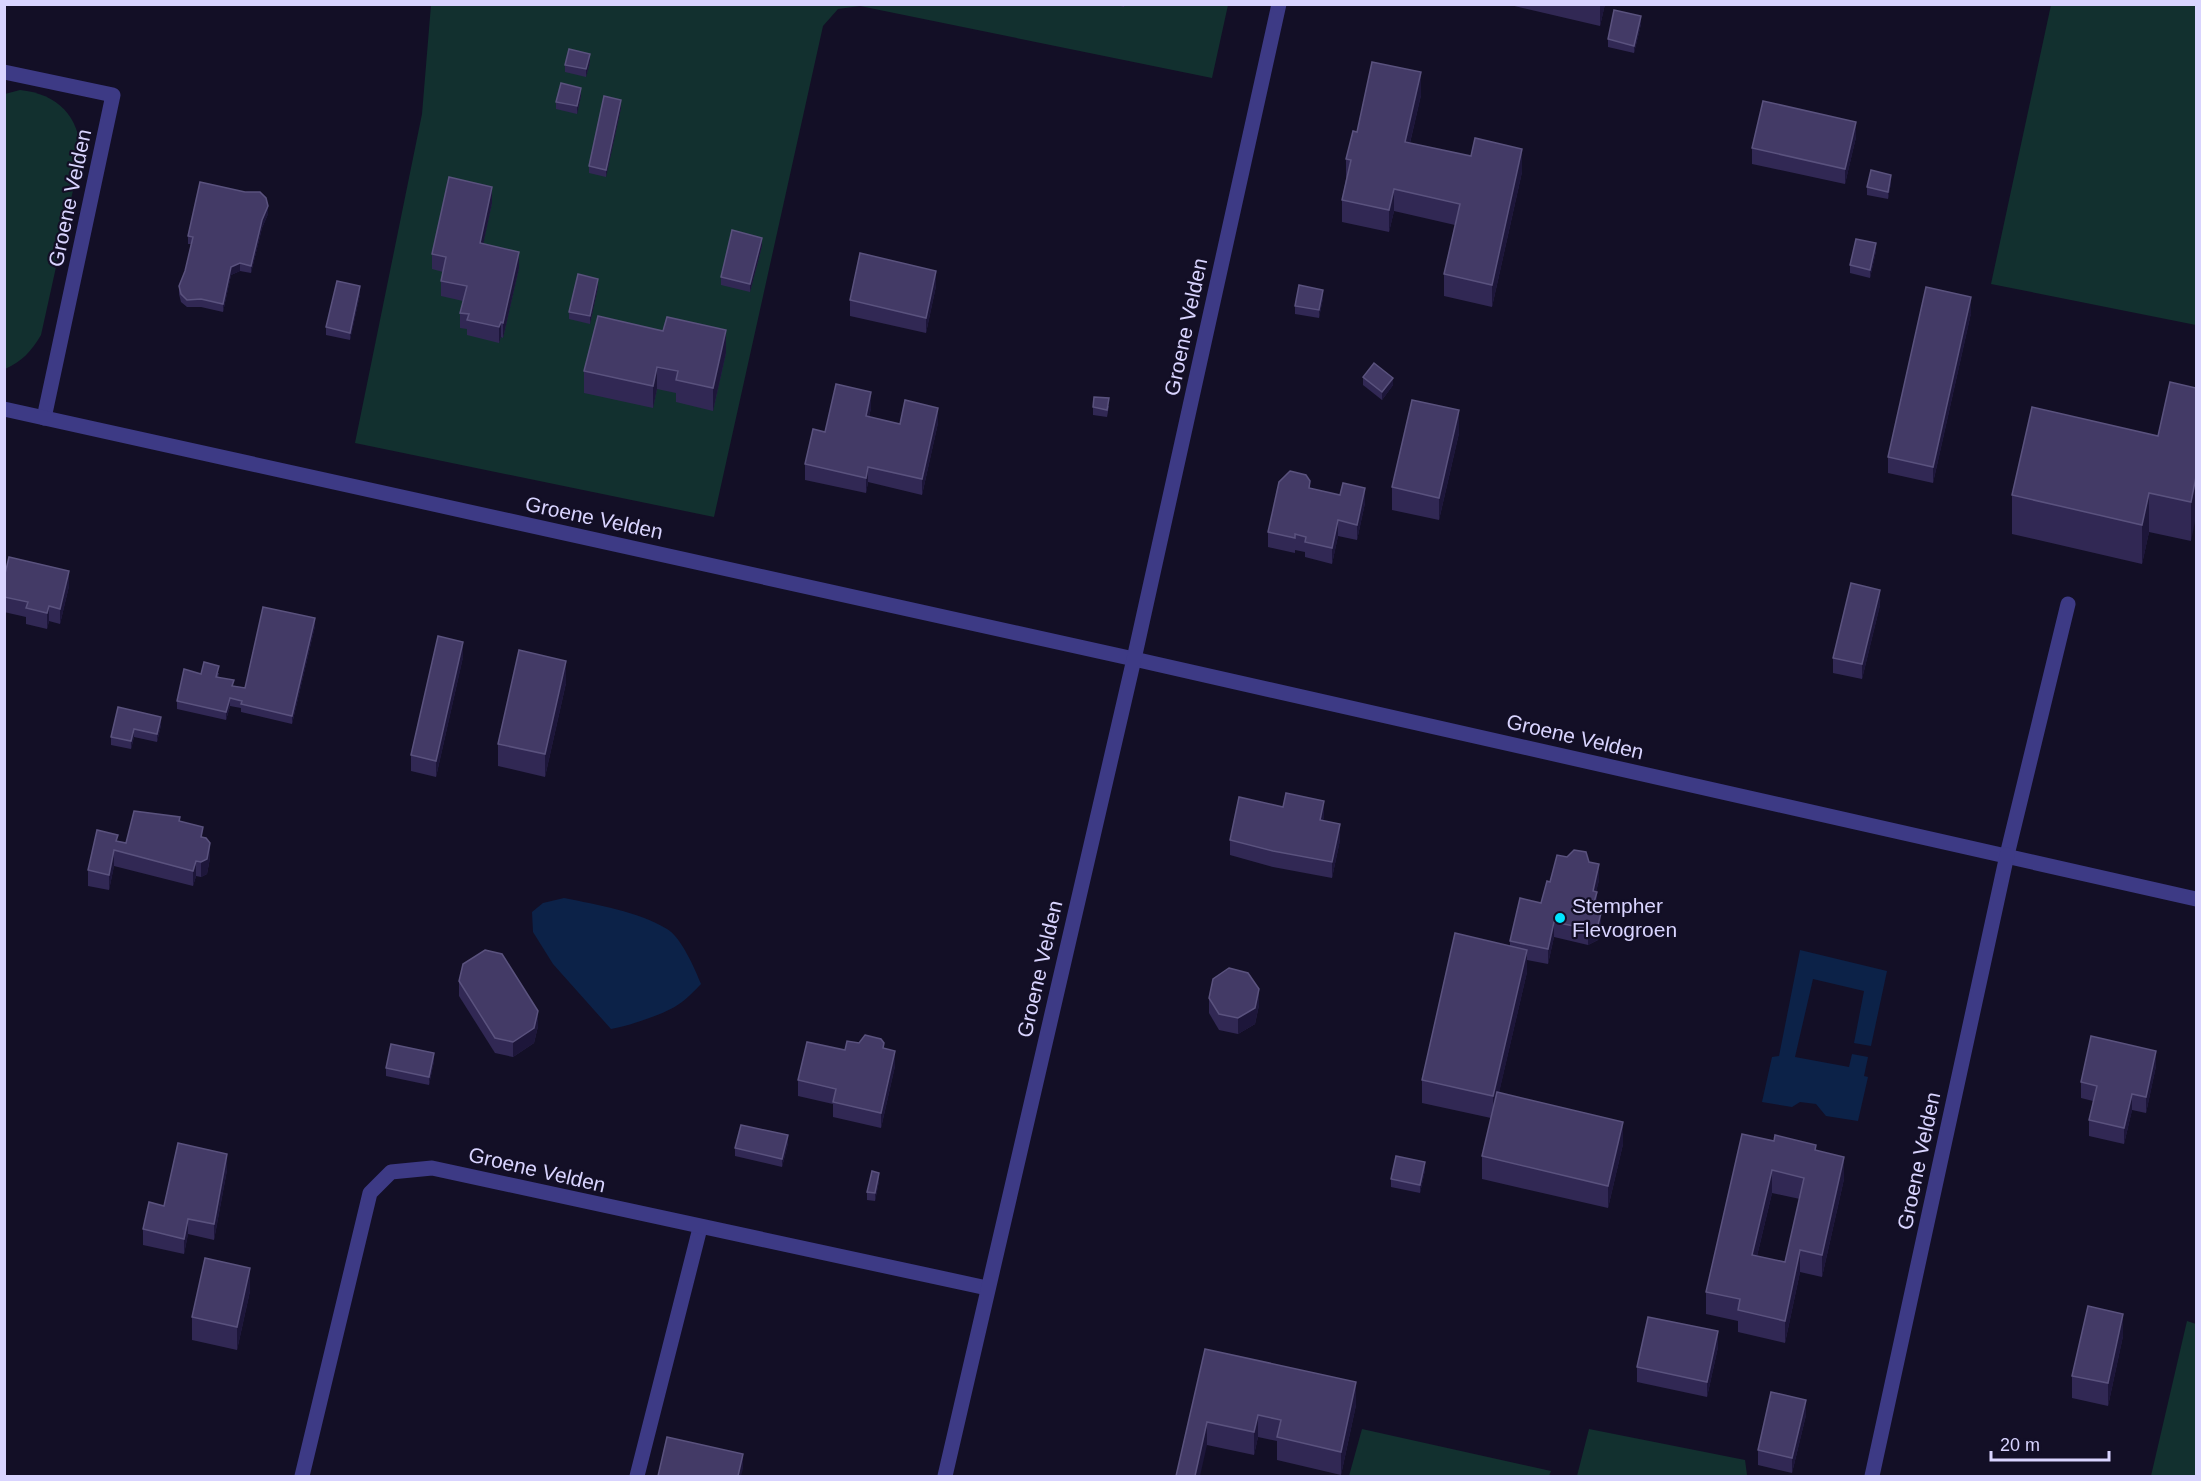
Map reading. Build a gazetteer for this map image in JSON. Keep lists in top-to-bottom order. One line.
{"streets":{"street":["Groene Velden"]},"places":["Stempher Flevogroen"],"scale_bar":"20 m"}
